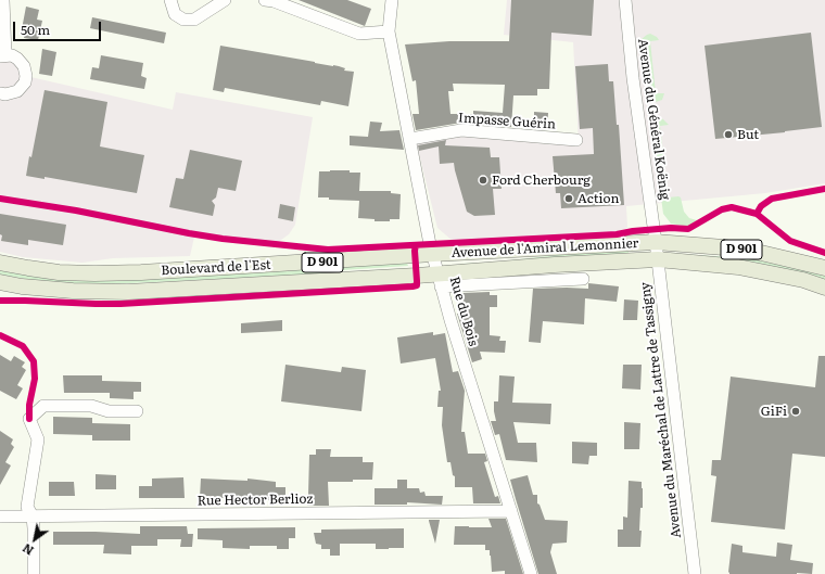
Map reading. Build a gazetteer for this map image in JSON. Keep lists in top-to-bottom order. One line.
{"streets":{"main road":["Avenue de l'Amiral Lemonnier","D 901","Boulevard de l'Est"],"street":["Avenue du Général Koënig","Impasse Guérin","Rue du Bois","Avenue du Maréchal de Lattre de Tassigny","Rue Hector Berlioz"]},"crossings":[["Avenue du Général Koënig","Avenue de l'Amiral Lemonnier"],["Avenue du Général Koënig","Avenue du Maréchal de Lattre de Tassigny"],["Impasse Guérin","Rue du Bois"],["Avenue de l'Amiral Lemonnier","D 901"],["Avenue de l'Amiral Lemonnier","Boulevard de l'Est"],["Avenue de l'Amiral Lemonnier","Rue du Bois"],["Avenue de l'Amiral Lemonnier","Avenue du Maréchal de Lattre de Tassigny"],["D 901","Rue du Bois"],["Boulevard de l'Est","Rue du Bois"],["Rue du Bois","Rue Hector Berlioz"]],"places":["But","Ford Cherbourg","Action","GiFi"],"scale_bar":"50 m","north":"bottom left"}
